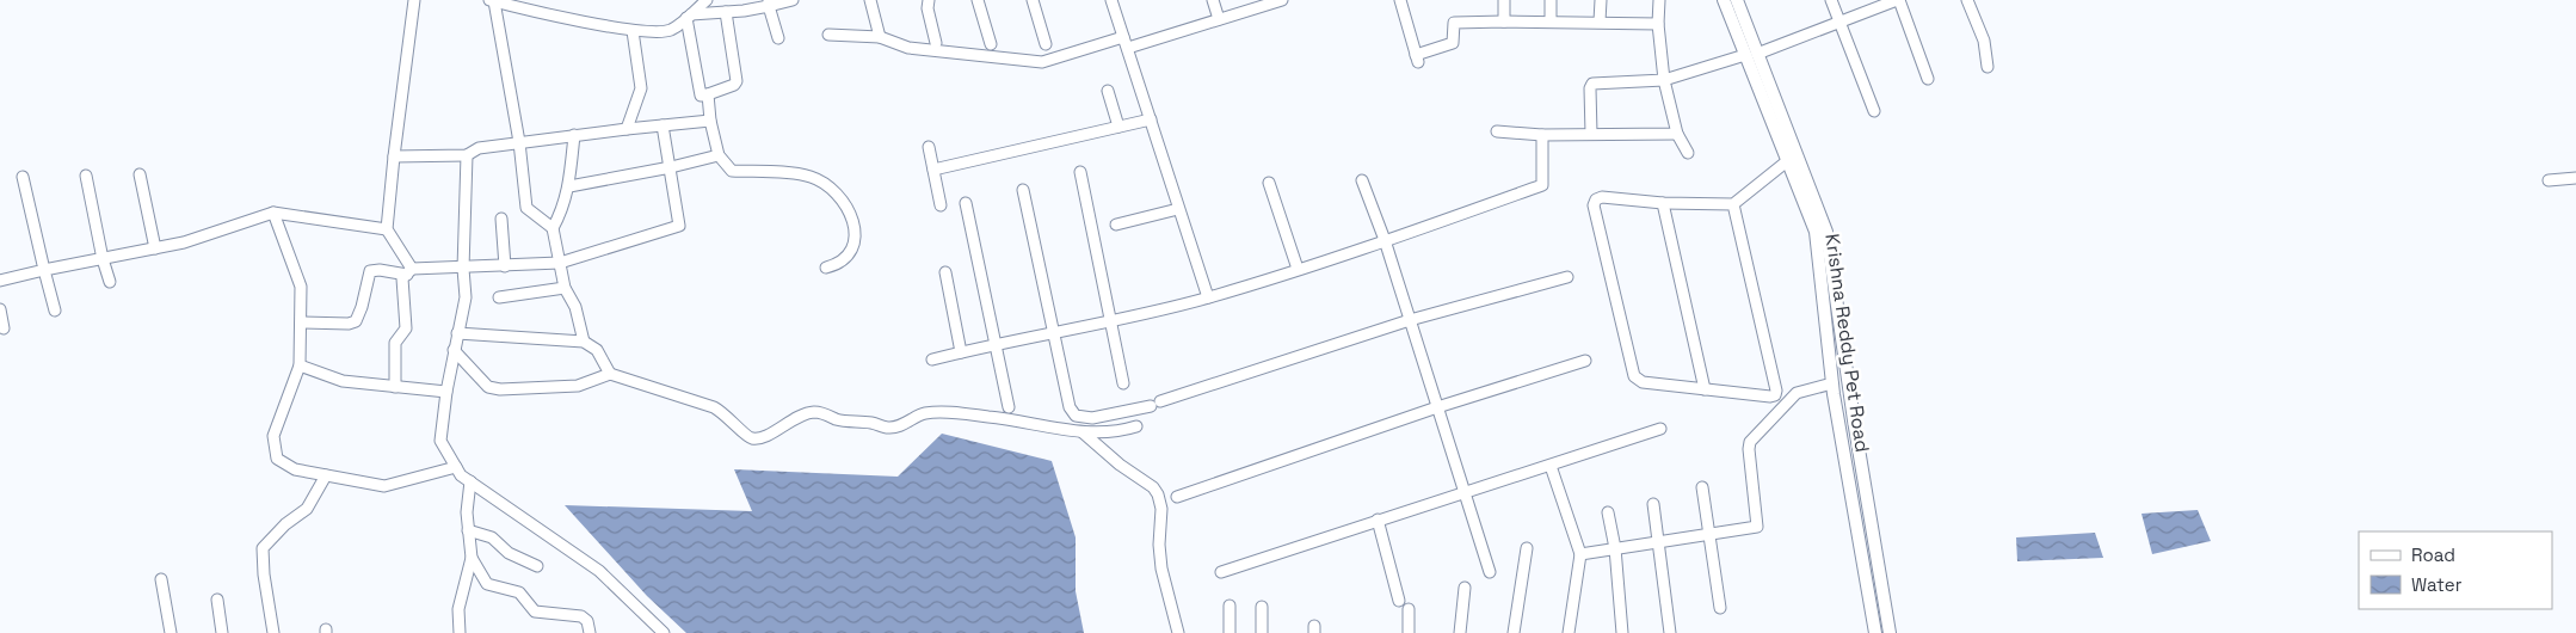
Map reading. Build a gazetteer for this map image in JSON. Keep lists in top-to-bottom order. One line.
{"streets":{"main road":["Krishna Reddy Pet Road"]},"legend":["Road","Water"]}
